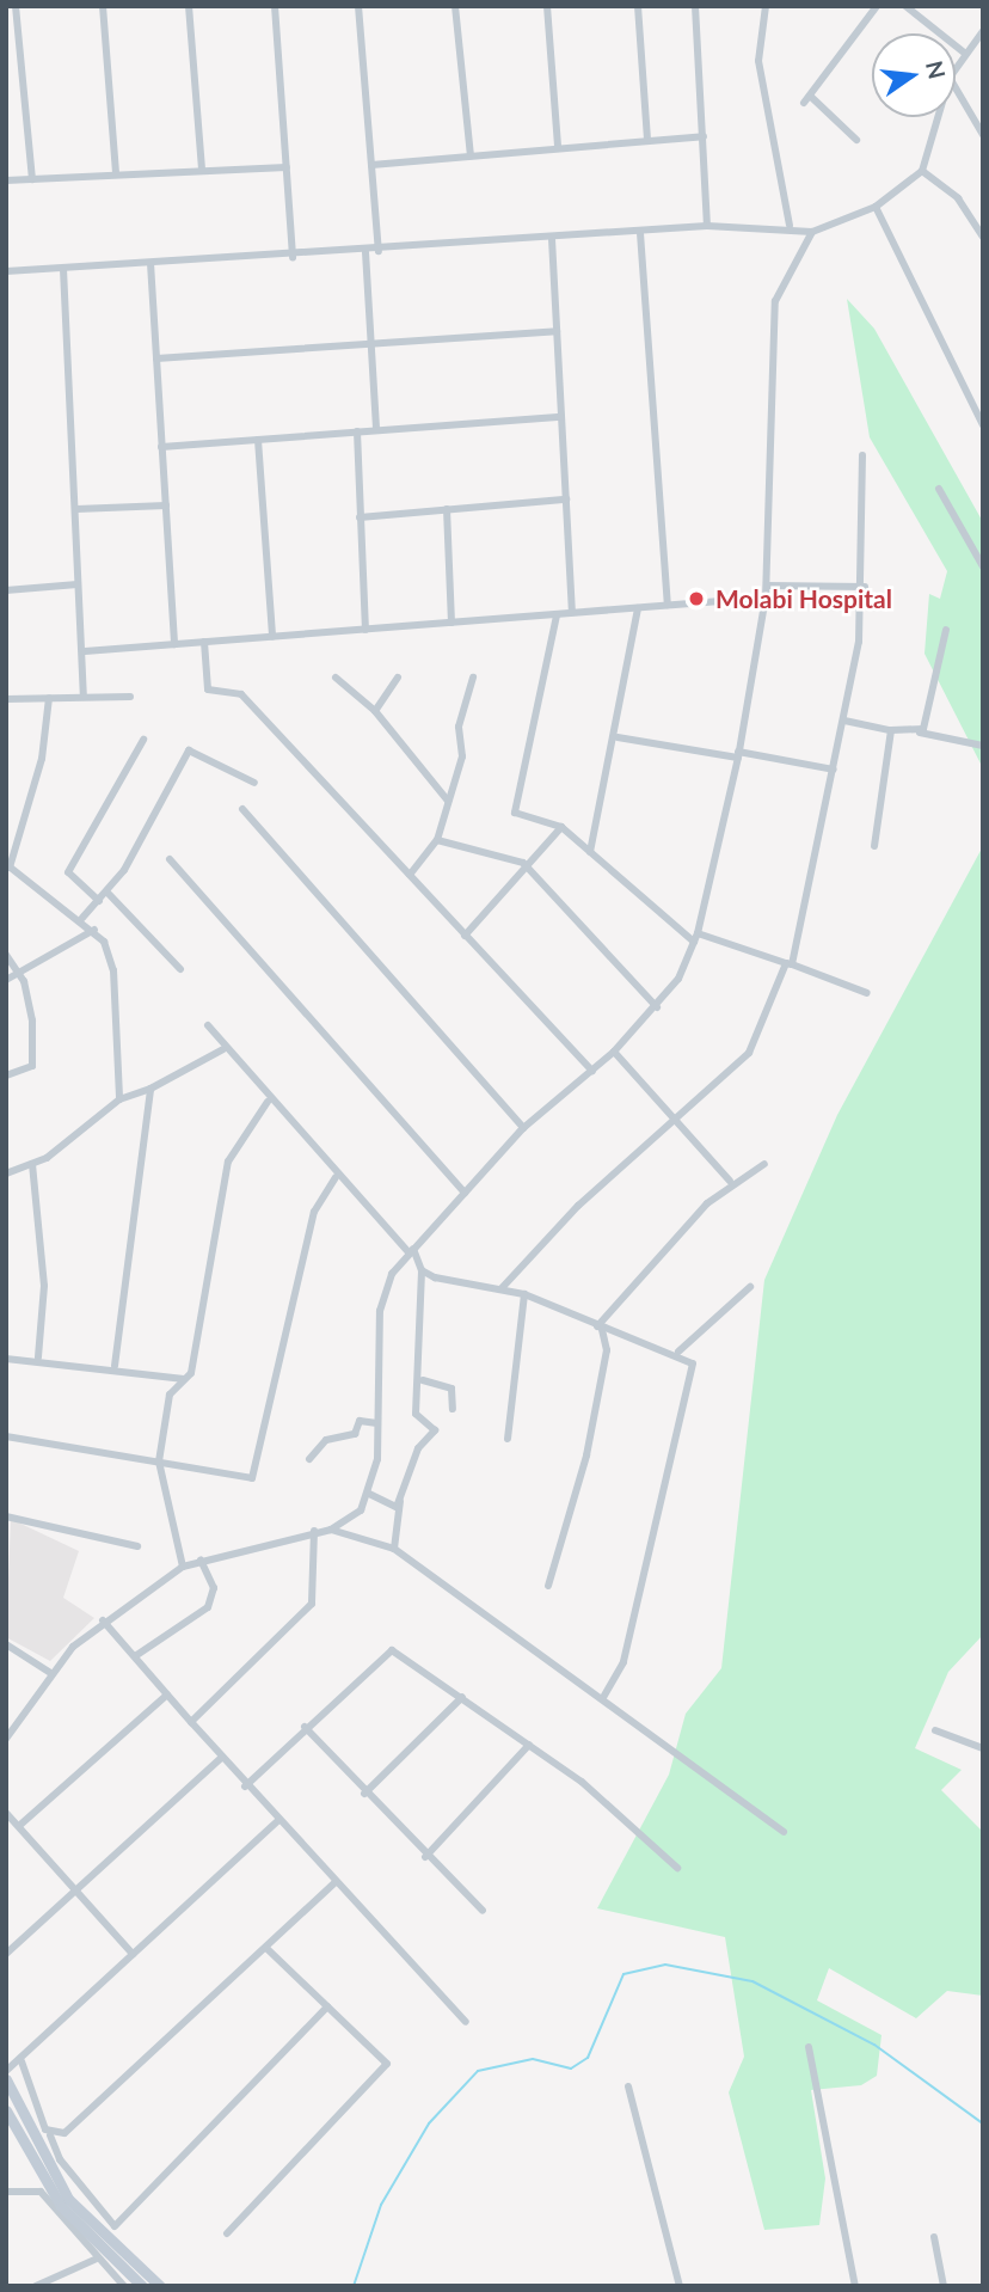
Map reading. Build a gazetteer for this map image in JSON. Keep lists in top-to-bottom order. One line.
{"places":["Molabi Hospital"],"north":"right"}
